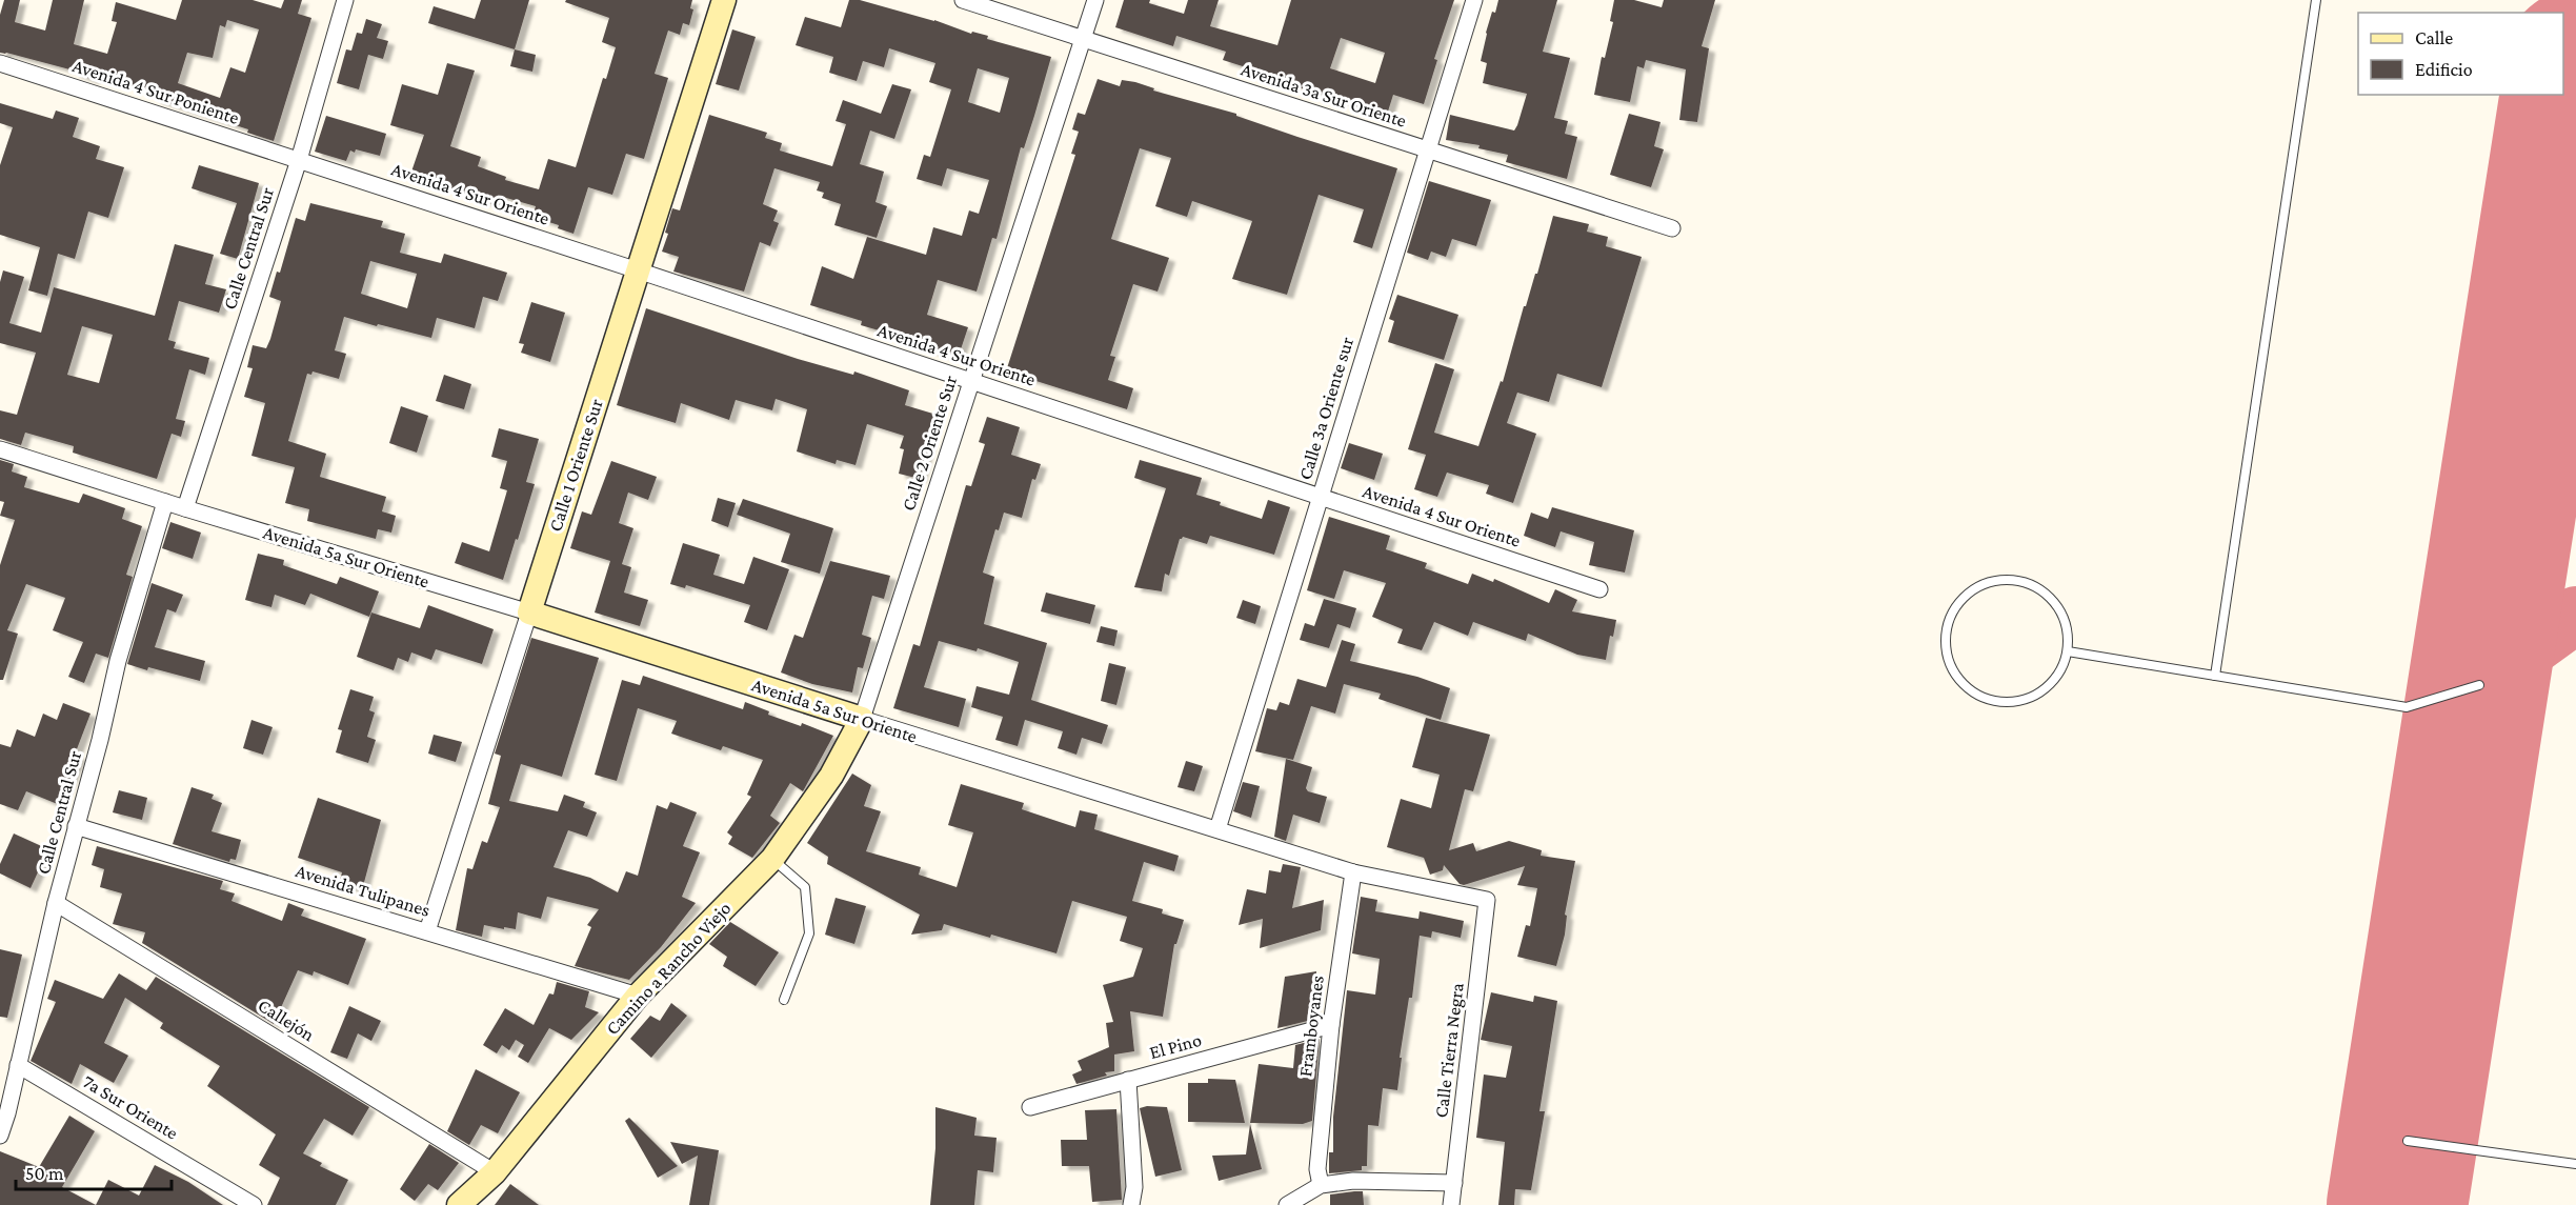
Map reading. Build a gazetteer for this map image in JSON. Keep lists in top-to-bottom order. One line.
{"streets":{"street":["Avenida 4 Sur Poniente","Avenida 3a Sur Oriente","Avenida 4 Sur Oriente","Calle Central Sur","Calle 3a Oriente sur","Calle 2 Oriente Sur","Calle 1 Oriente Sur","Avenida 5a Sur Oriente","Avenida Tulipanes","Camino a Rancho Viejo","Callejón","Framboyanes","El Pino","Calle Tierra Negra","7a Sur Oriente"]},"crossings":[["Avenida 4 Sur Poniente","Avenida 4 Sur Oriente"],["Avenida 4 Sur Poniente","Calle Central Sur"],["Avenida 3a Sur Oriente","Calle 3a Oriente sur"],["Avenida 3a Sur Oriente","Calle 2 Oriente Sur"],["Avenida 4 Sur Oriente","Calle Central Sur"],["Avenida 4 Sur Oriente","Calle 3a Oriente sur"],["Avenida 4 Sur Oriente","Calle 2 Oriente Sur"],["Avenida 4 Sur Oriente","Calle 1 Oriente Sur"],["Calle Central Sur","Avenida 5a Sur Oriente"],["Calle Central Sur","Avenida Tulipanes"],["Calle Central Sur","Callejón"],["Calle Central Sur","7a Sur Oriente"],["Calle 3a Oriente sur","Avenida 5a Sur Oriente"],["Calle 2 Oriente Sur","Avenida 5a Sur Oriente"],["Calle 2 Oriente Sur","Camino a Rancho Viejo"],["Calle 1 Oriente Sur","Avenida 5a Sur Oriente"],["Calle 1 Oriente Sur","Avenida Tulipanes"],["Avenida 5a Sur Oriente","Camino a Rancho Viejo"],["Avenida 5a Sur Oriente","Framboyanes"],["Avenida 5a Sur Oriente","Calle Tierra Negra"],["Avenida Tulipanes","Camino a Rancho Viejo"],["Camino a Rancho Viejo","Callejón"],["Framboyanes","El Pino"]],"legend":["Calle","Edificio"],"scale_bar":"50 m"}
